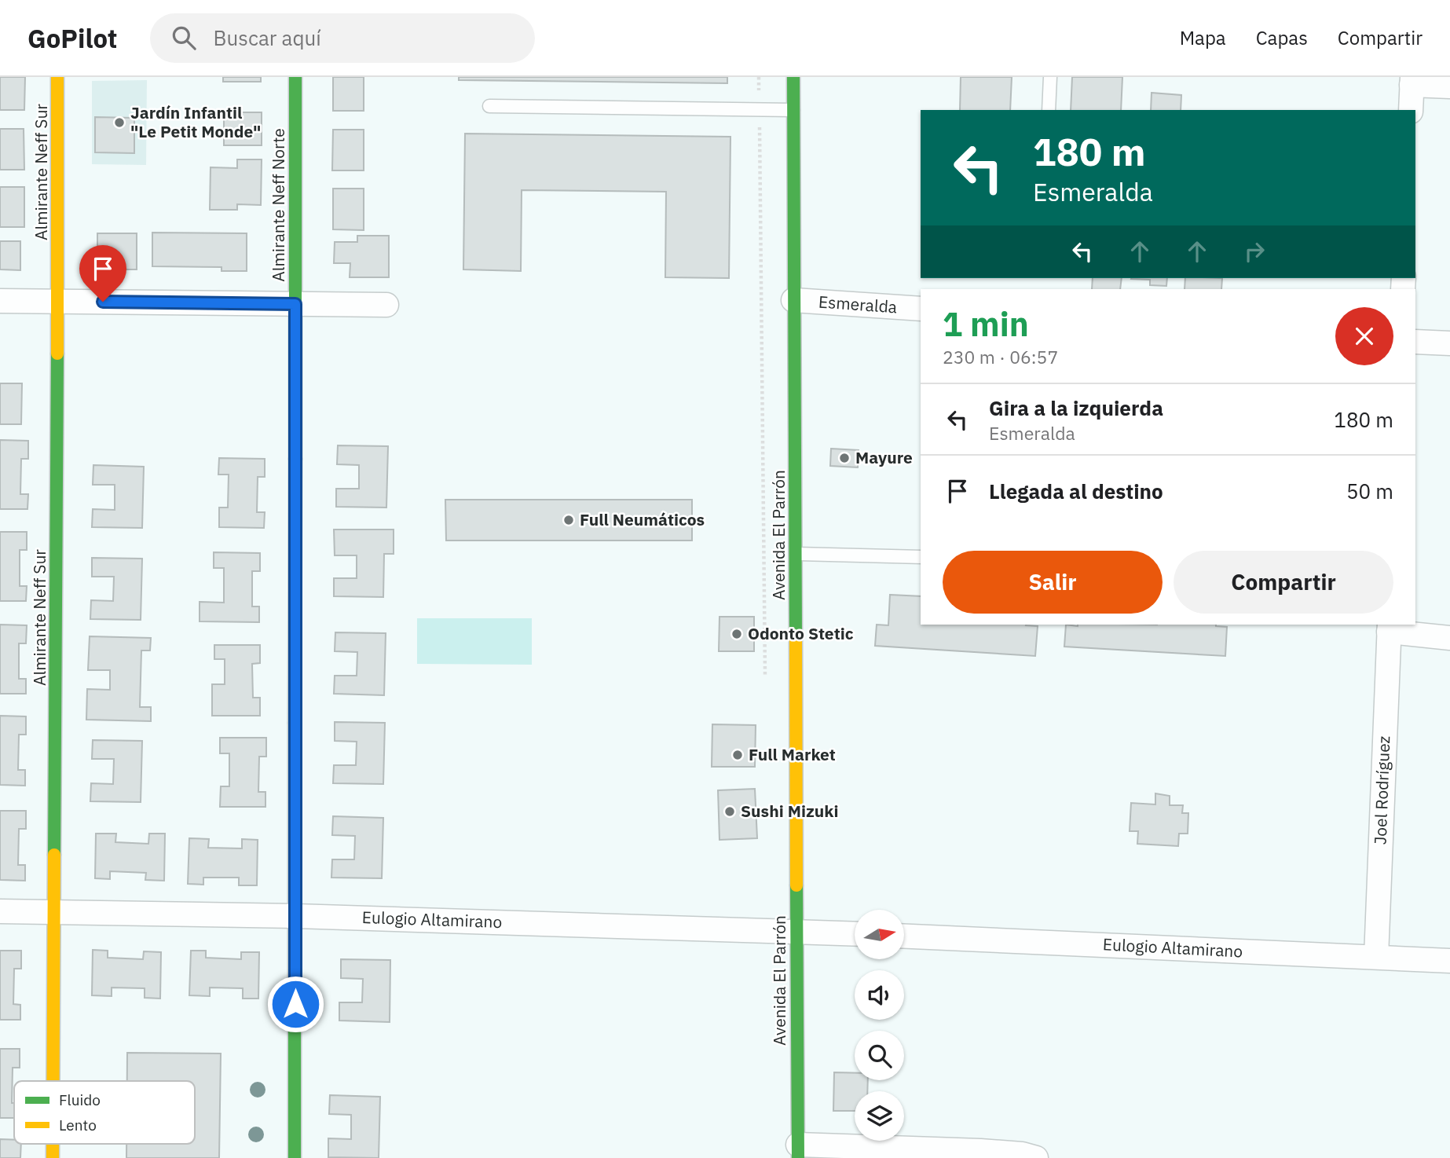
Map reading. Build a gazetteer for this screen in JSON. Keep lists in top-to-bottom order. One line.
{"streets":{"street":["Almirante Neff Sur","Almirante Neff Norte","Esmeralda","Avenida El Parrón","Joel Rodríguez","Eulogio Altamirano"]},"crossings":[["Almirante Neff Sur","Eulogio Altamirano"],["Almirante Neff Norte","Eulogio Altamirano"],["Esmeralda","Avenida El Parrón"],["Avenida El Parrón","Eulogio Altamirano"],["Joel Rodríguez","Eulogio Altamirano"]],"places":["Jardín Infantil \"Le Petit Monde\"","Mayure","Full Neumáticos","Odonto Stetic","Full Market","Sushi Mizuki"],"legend":["Fluido","Lento"],"north":"right","page":{"header":"GoPilot","search":"Buscar aquí","nav":["Mapa","Capas","Compartir"],"turn":["180 m","Esmeralda"],"heading":["1 min","230 m · 06:57"],"list":[{"name":"Gira a la izquierda","note":"Esmeralda","value":"180 m"},{"name":"Llegada al destino","value":"50 m"}],"buttons":["Salir","Compartir"]}}
